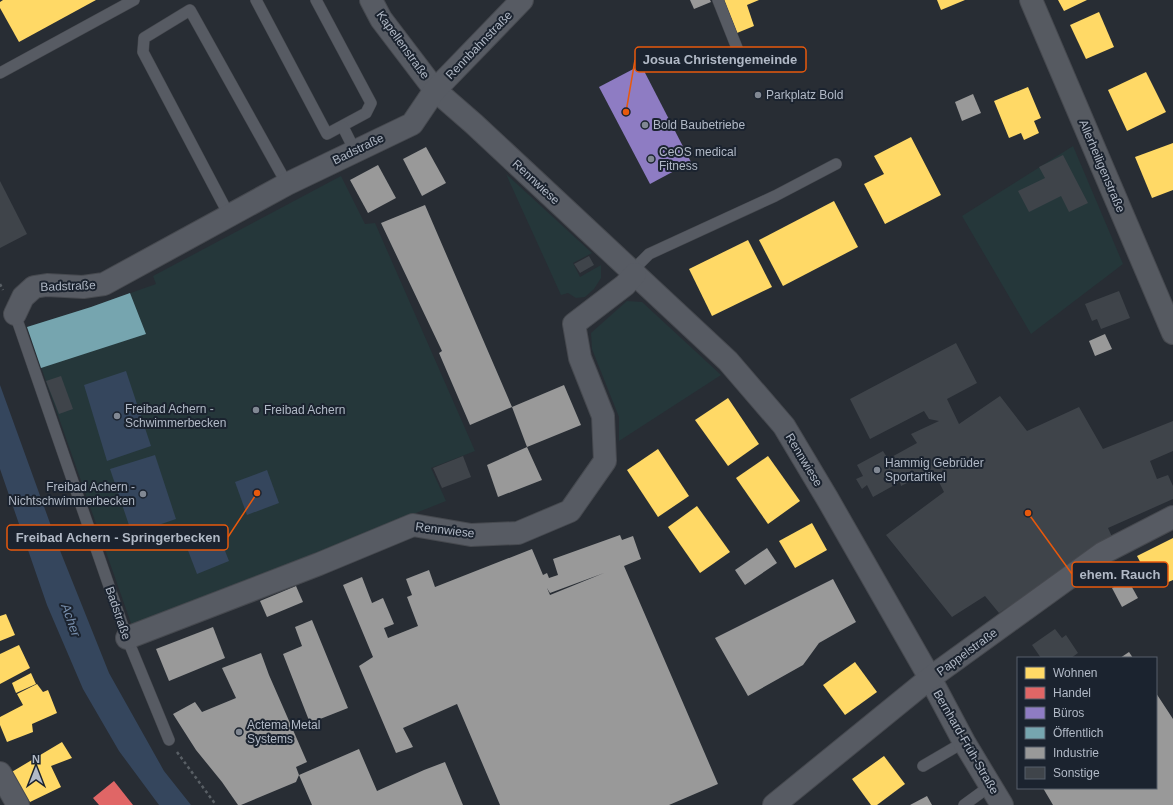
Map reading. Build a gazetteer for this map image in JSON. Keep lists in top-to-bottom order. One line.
{"streets":{"street":["Kapellenstraße","Rennbahnstraße","Badstraße","Allerheiligenstraße","Rennwiese","Pappelstraße","Bernhard-Früh-Straße"]},"crossings":[["Kapellenstraße","Rennbahnstraße"],["Kapellenstraße","Badstraße"],["Kapellenstraße","Rennwiese"],["Rennbahnstraße","Badstraße"],["Rennbahnstraße","Rennwiese"],["Badstraße","Rennwiese"],["Rennwiese","Pappelstraße"],["Rennwiese","Bernhard-Früh-Straße"],["Pappelstraße","Bernhard-Früh-Straße"]],"water":["Acher"],"places":["Parkplatz Bold","Josua Christengemeinde","Bold Baubetriebe","CeOS medical Fitness","Freibad Achern","Freibad Achern - Schwimmerbecken","Hammig Gebrüder Sportartikel","Freibad Achern - Springerbecken","Freibad Achern - Nichtschwimmerbecken","ehem. Rauch","Actema Metal Systems"],"legend":["Wohnen","Handel","Büros","Öffentlich","Industrie","Sonstige"],"north":"top"}
